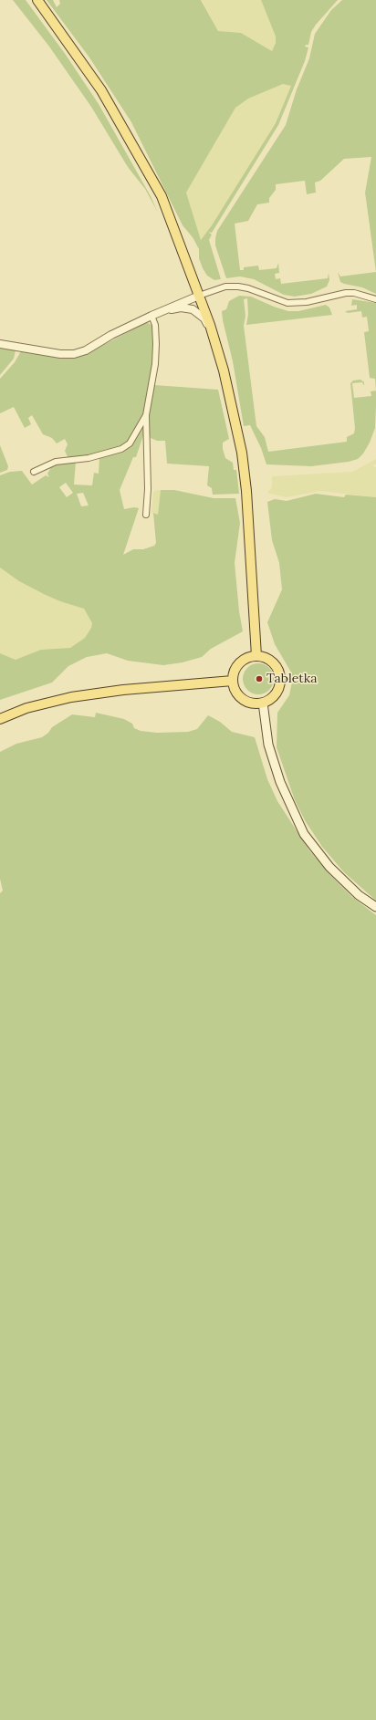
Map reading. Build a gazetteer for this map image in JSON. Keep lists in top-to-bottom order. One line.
{"places":["Tabletka"]}
